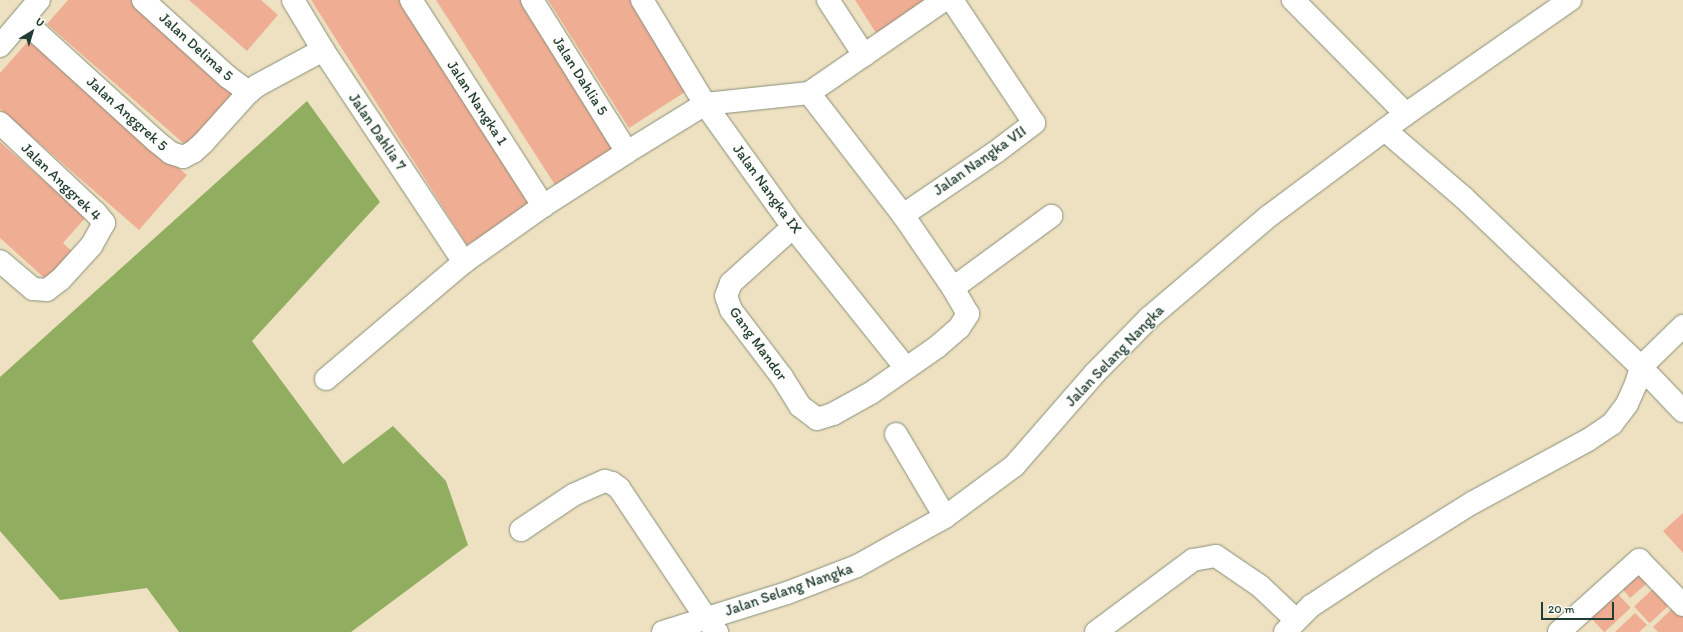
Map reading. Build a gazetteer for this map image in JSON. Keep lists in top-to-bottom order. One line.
{"streets":{"street":["Jalan Delima 5","Jalan Dahlia 5","Jalan Nangka 1","Jalan Anggrek 5","Jalan Dahlia 7","Jalan Nangka VII","Jalan Anggrek 4","Jalan Nangka IX","Gang Mandor","Jalan Selang Nangka"]},"crossings":[["Jalan Delima 5","Jalan Anggrek 5"],["Jalan Nangka IX","Gang Mandor"]],"scale_bar":"20 m","north":"top right"}
